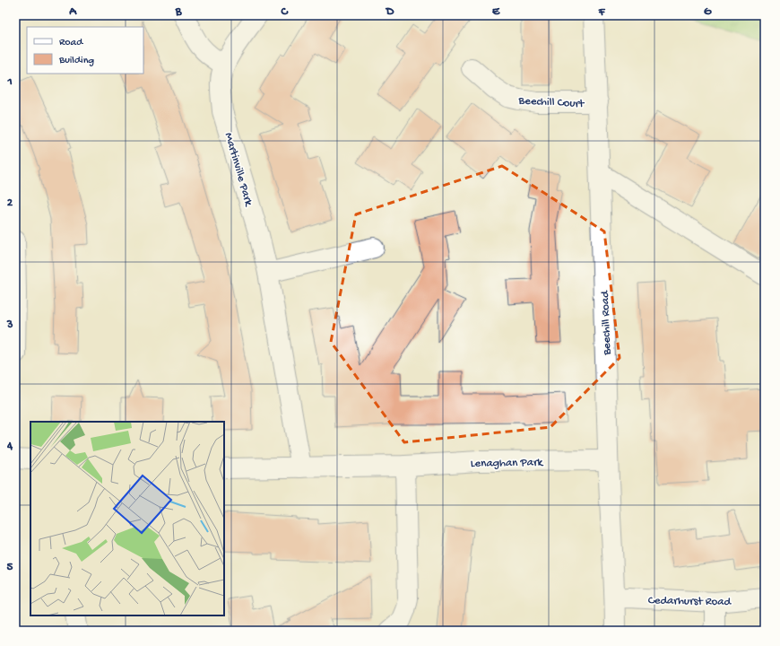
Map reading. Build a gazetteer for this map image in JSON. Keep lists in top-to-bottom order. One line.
{"streets":{"street":["Beechill Court","Martinville Park","Beechill Road","Lenaghan Park","Cedarhurst Road"]},"crossings":[["Beechill Court","Beechill Road"],["Martinville Park","Lenaghan Park"],["Beechill Road","Lenaghan Park"],["Beechill Road","Cedarhurst Road"]],"legend":["Road","Building"],"grid":{"columns":["A","B","C","D","E","F","G"],"rows":["1","2","3","4","5"]}}
